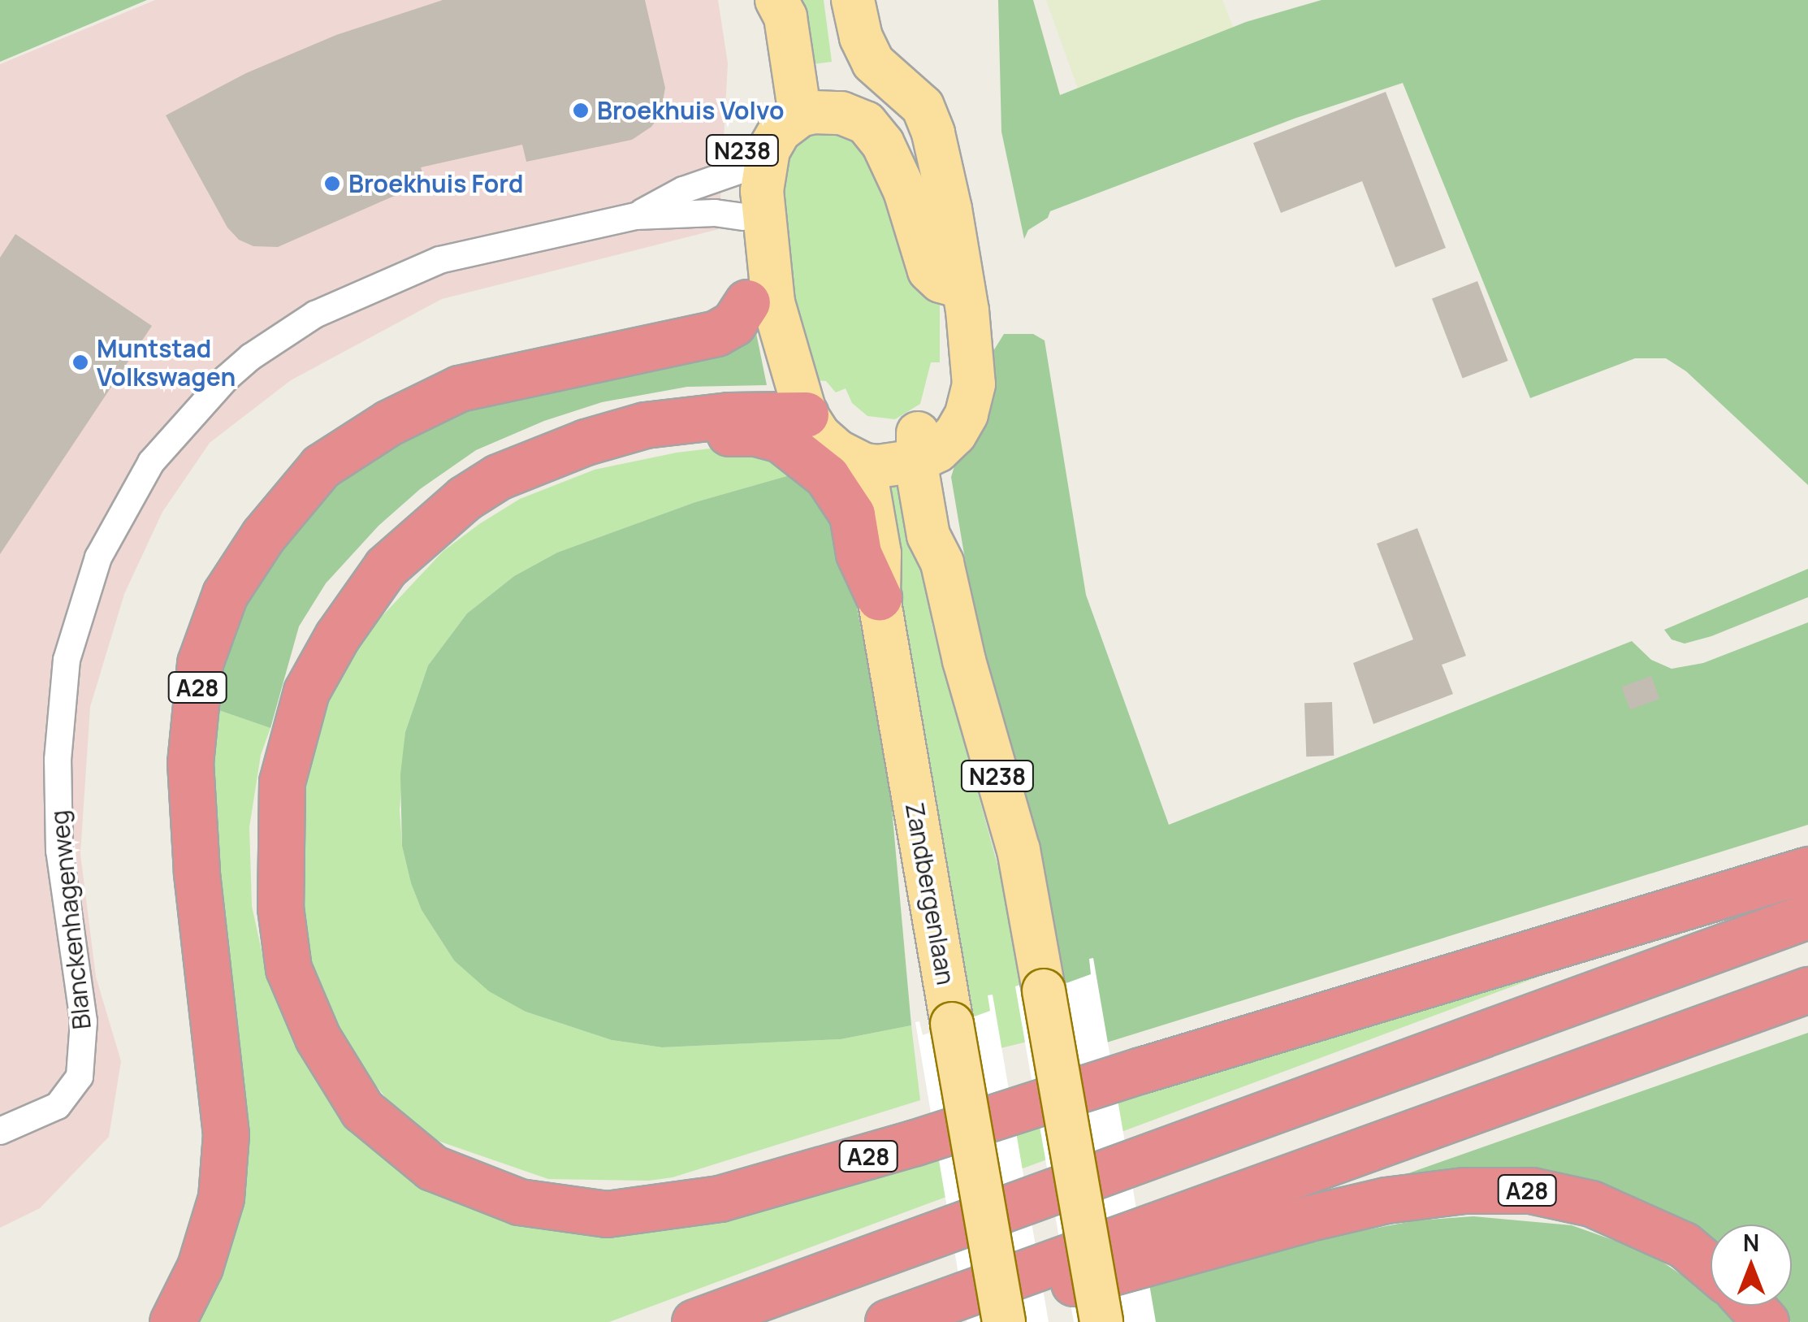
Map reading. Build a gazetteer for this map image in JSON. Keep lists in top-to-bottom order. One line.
{"streets":{"highway":["A28"],"main road":["N238","Zandbergenlaan"],"street":["Blanckenhagenweg"]},"crossings":[["N238","A28"],["N238","Zandbergenlaan"],["N238","Blanckenhagenweg"],["A28","Zandbergenlaan"]],"places":["Broekhuis Volvo","Broekhuis Ford","Muntstad Volkswagen"],"north":"top"}
